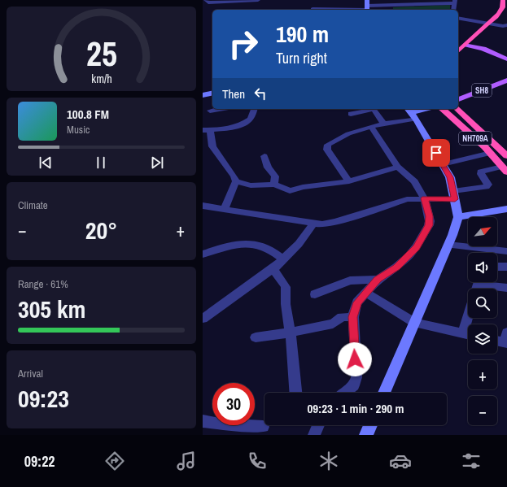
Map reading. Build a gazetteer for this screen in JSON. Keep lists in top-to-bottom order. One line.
{"streets":{"highway":["NH709A"],"main road":["SH8"]},"north":"top right","page":{"turn":["190 m","Turn right"],"then":"Then","song":["100.8 FM","Music"],"tile":["Climate",["Range · 61%","305 km"],["Arrival","09:23"]],"heat":["−","20°","+"],"map_buttons":["+","−"],"limit":"30","trip":"09:23 · 1 min · 290 m","tabs":"09:22","gauge":["25","km/h"]}}
